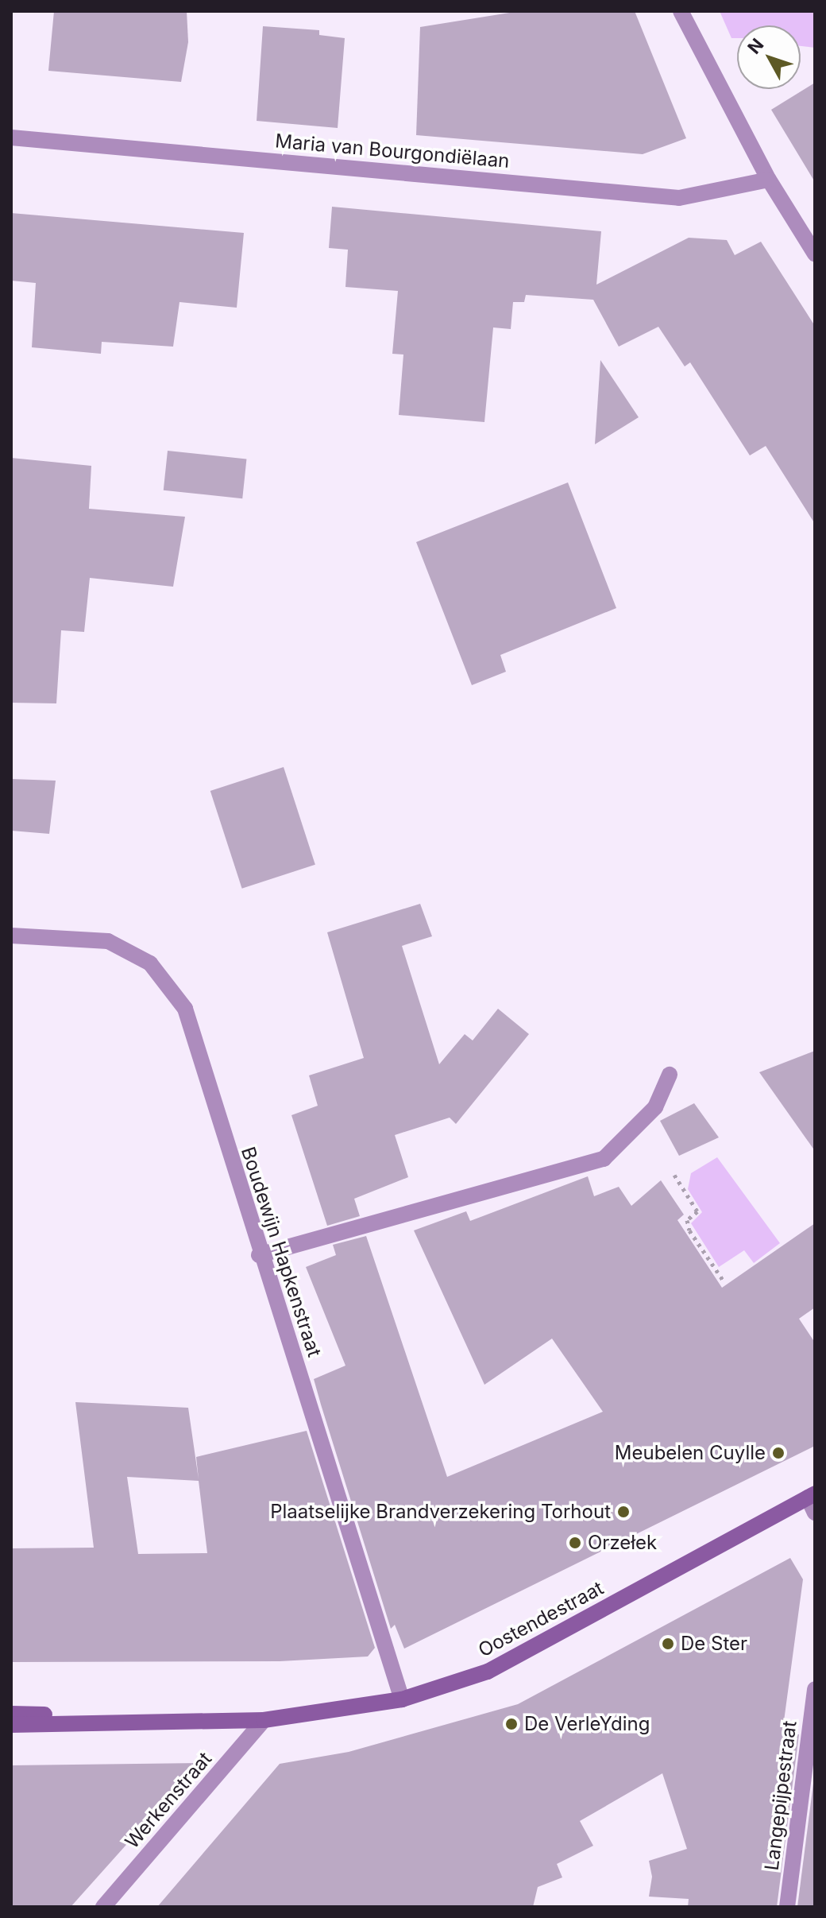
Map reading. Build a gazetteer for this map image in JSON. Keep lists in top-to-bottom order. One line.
{"streets":{"street":["Maria van Bourgondiëlaan","Boudewijn Hapkenstraat","Oostendestraat","Langepijpestraat","Werkenstraat"]},"crossings":[["Boudewijn Hapkenstraat","Oostendestraat"],["Oostendestraat","Werkenstraat"]],"places":["Meubelen Cuylle","Plaatselijke Brandverzekering Torhout","Orzełek","De Ster","De VerleYding"],"north":"top left"}
